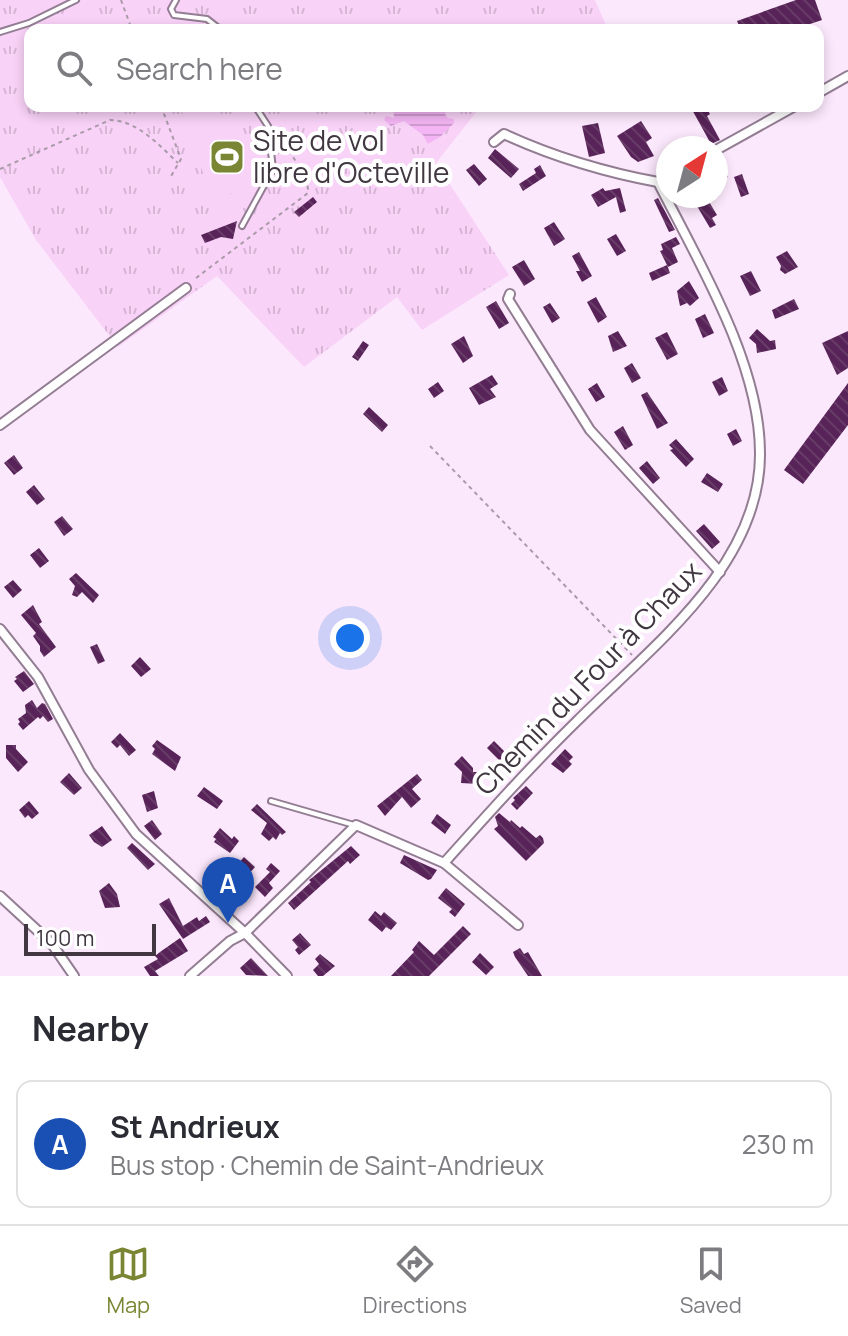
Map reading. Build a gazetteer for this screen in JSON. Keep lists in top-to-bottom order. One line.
{"streets":{"street":["Chemin du Four à Chaux"]},"places":{"sports":["Site de vol libre d'Octeville"]},"scale_bar":"100 m","north":"top right","page":{"search":"Search here","pins":"A","scale":"100 m","heading":"Nearby","list":[{"mark":"A","name":"St Andrieux","note":"Bus stop · Chemin de Saint-Andrieux","value":"230 m"}],"nav":["Map","Directions","Saved"]}}
